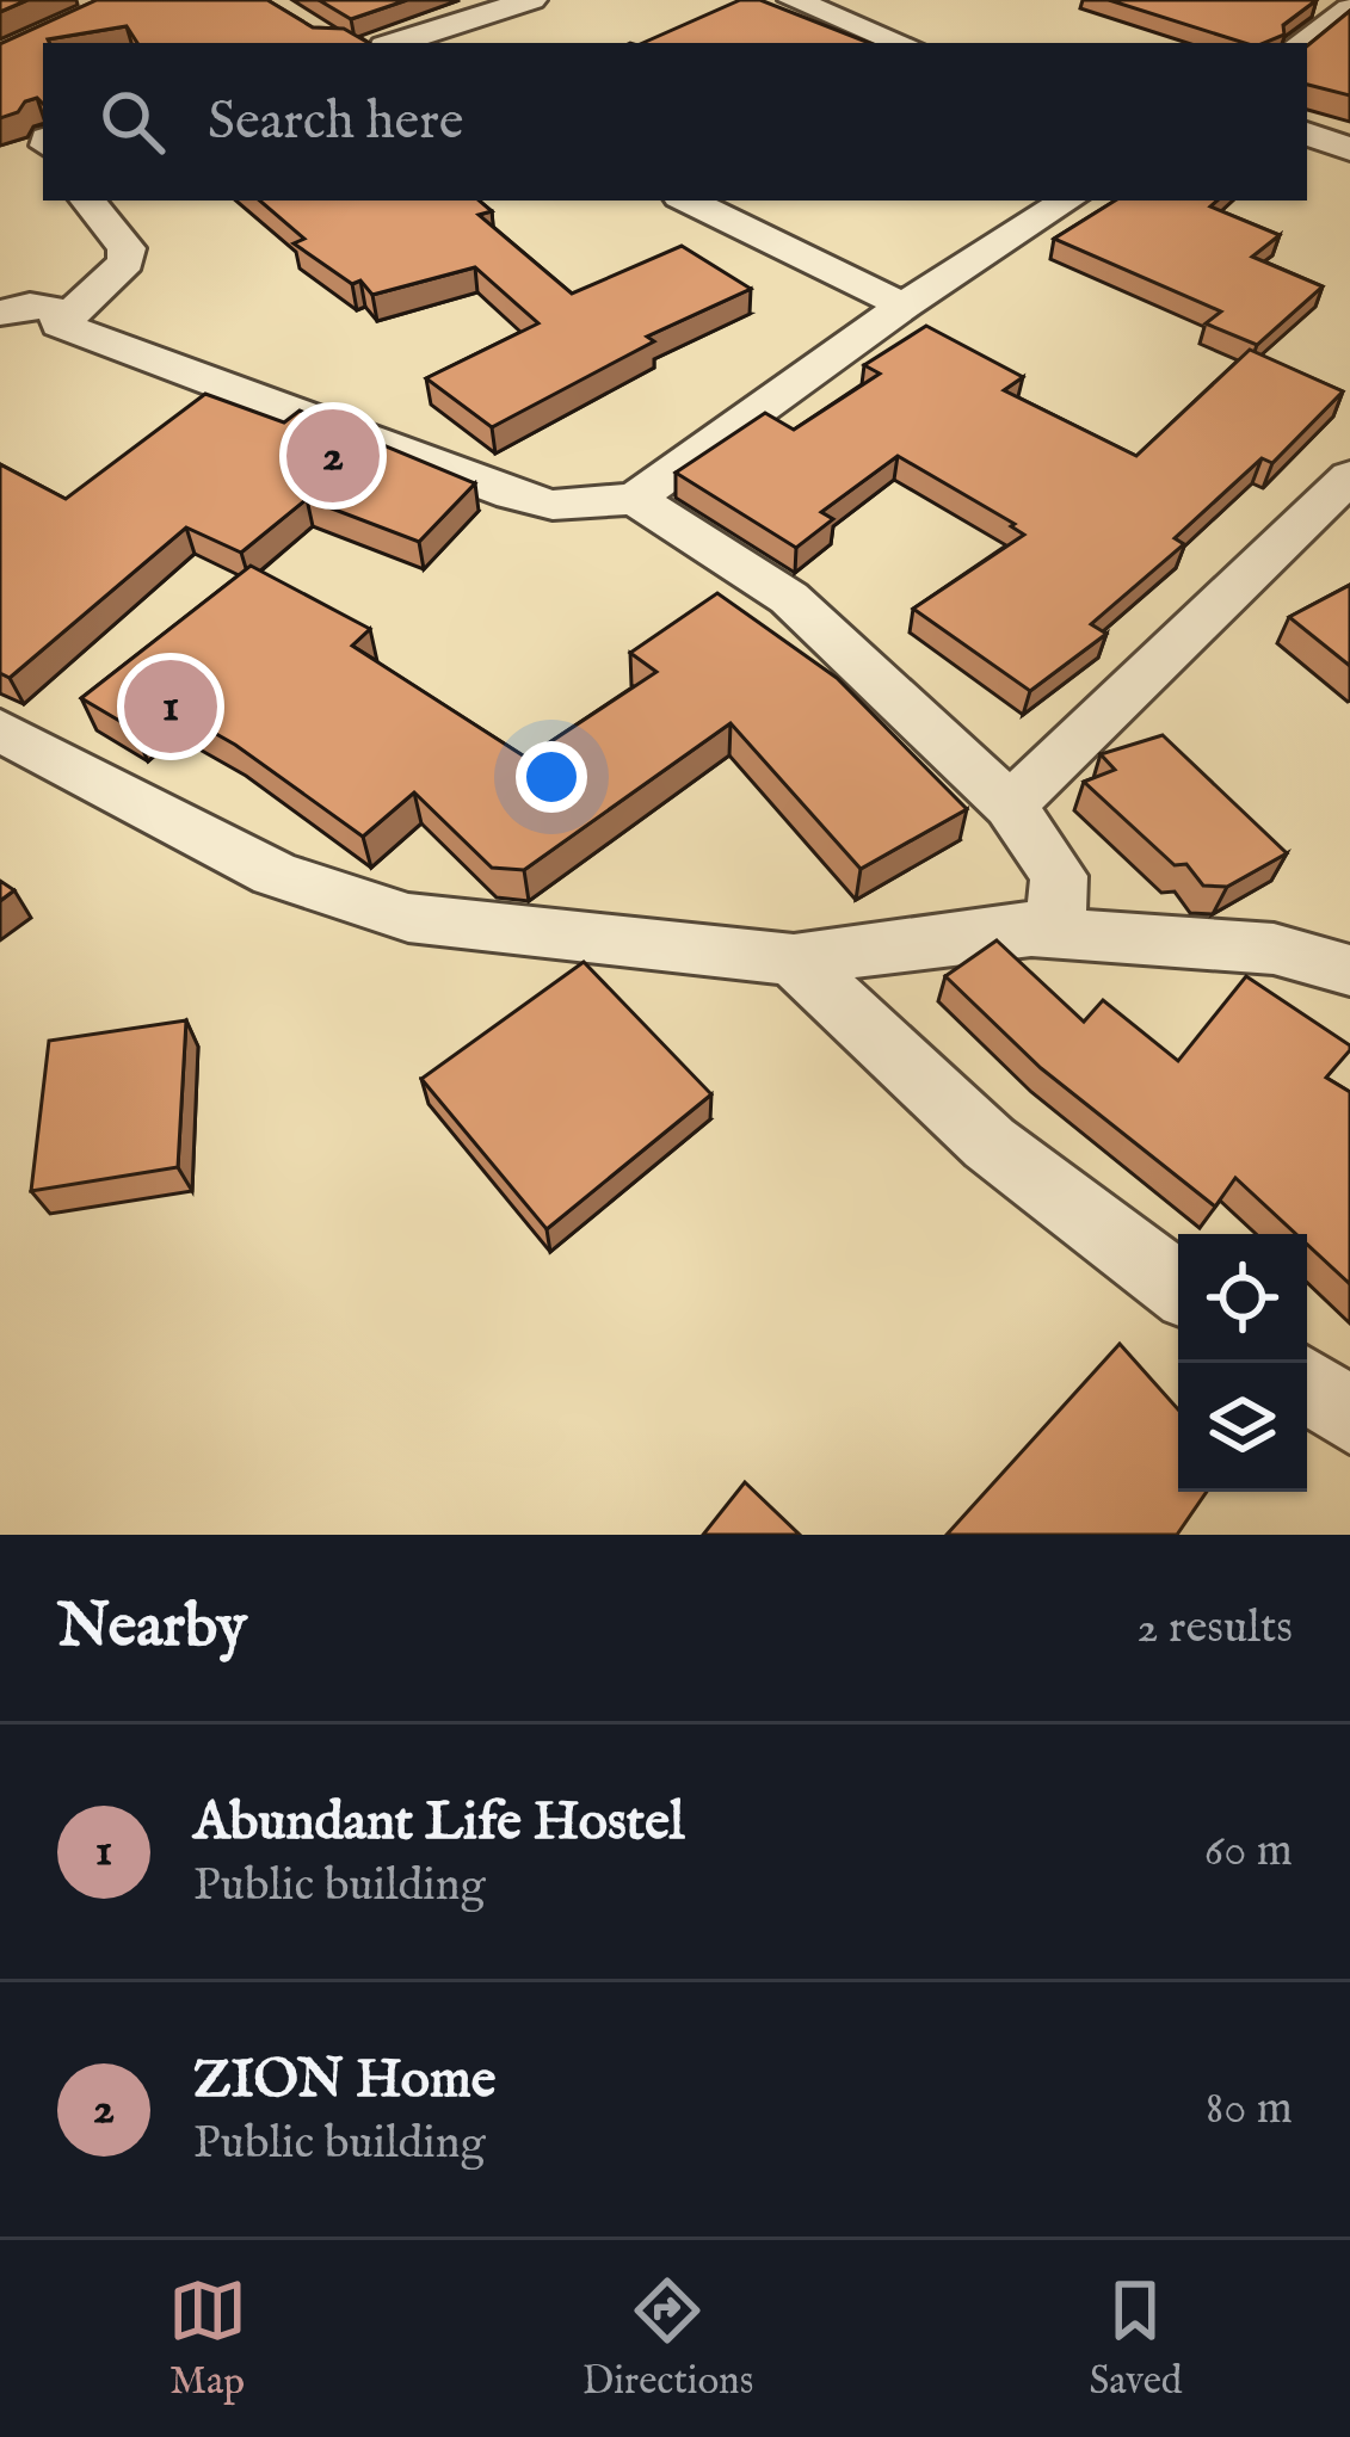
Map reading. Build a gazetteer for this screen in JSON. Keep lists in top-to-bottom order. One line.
{"page":{"search":"Search here","pins":["2","1"],"heading":["Nearby","2 results"],"list":[{"mark":"1","name":"Abundant Life Hostel","note":"Public building","value":"60 m"},{"mark":"2","name":"ZION Home","note":"Public building","value":"80 m"}],"nav":["Map","Directions","Saved"]}}
